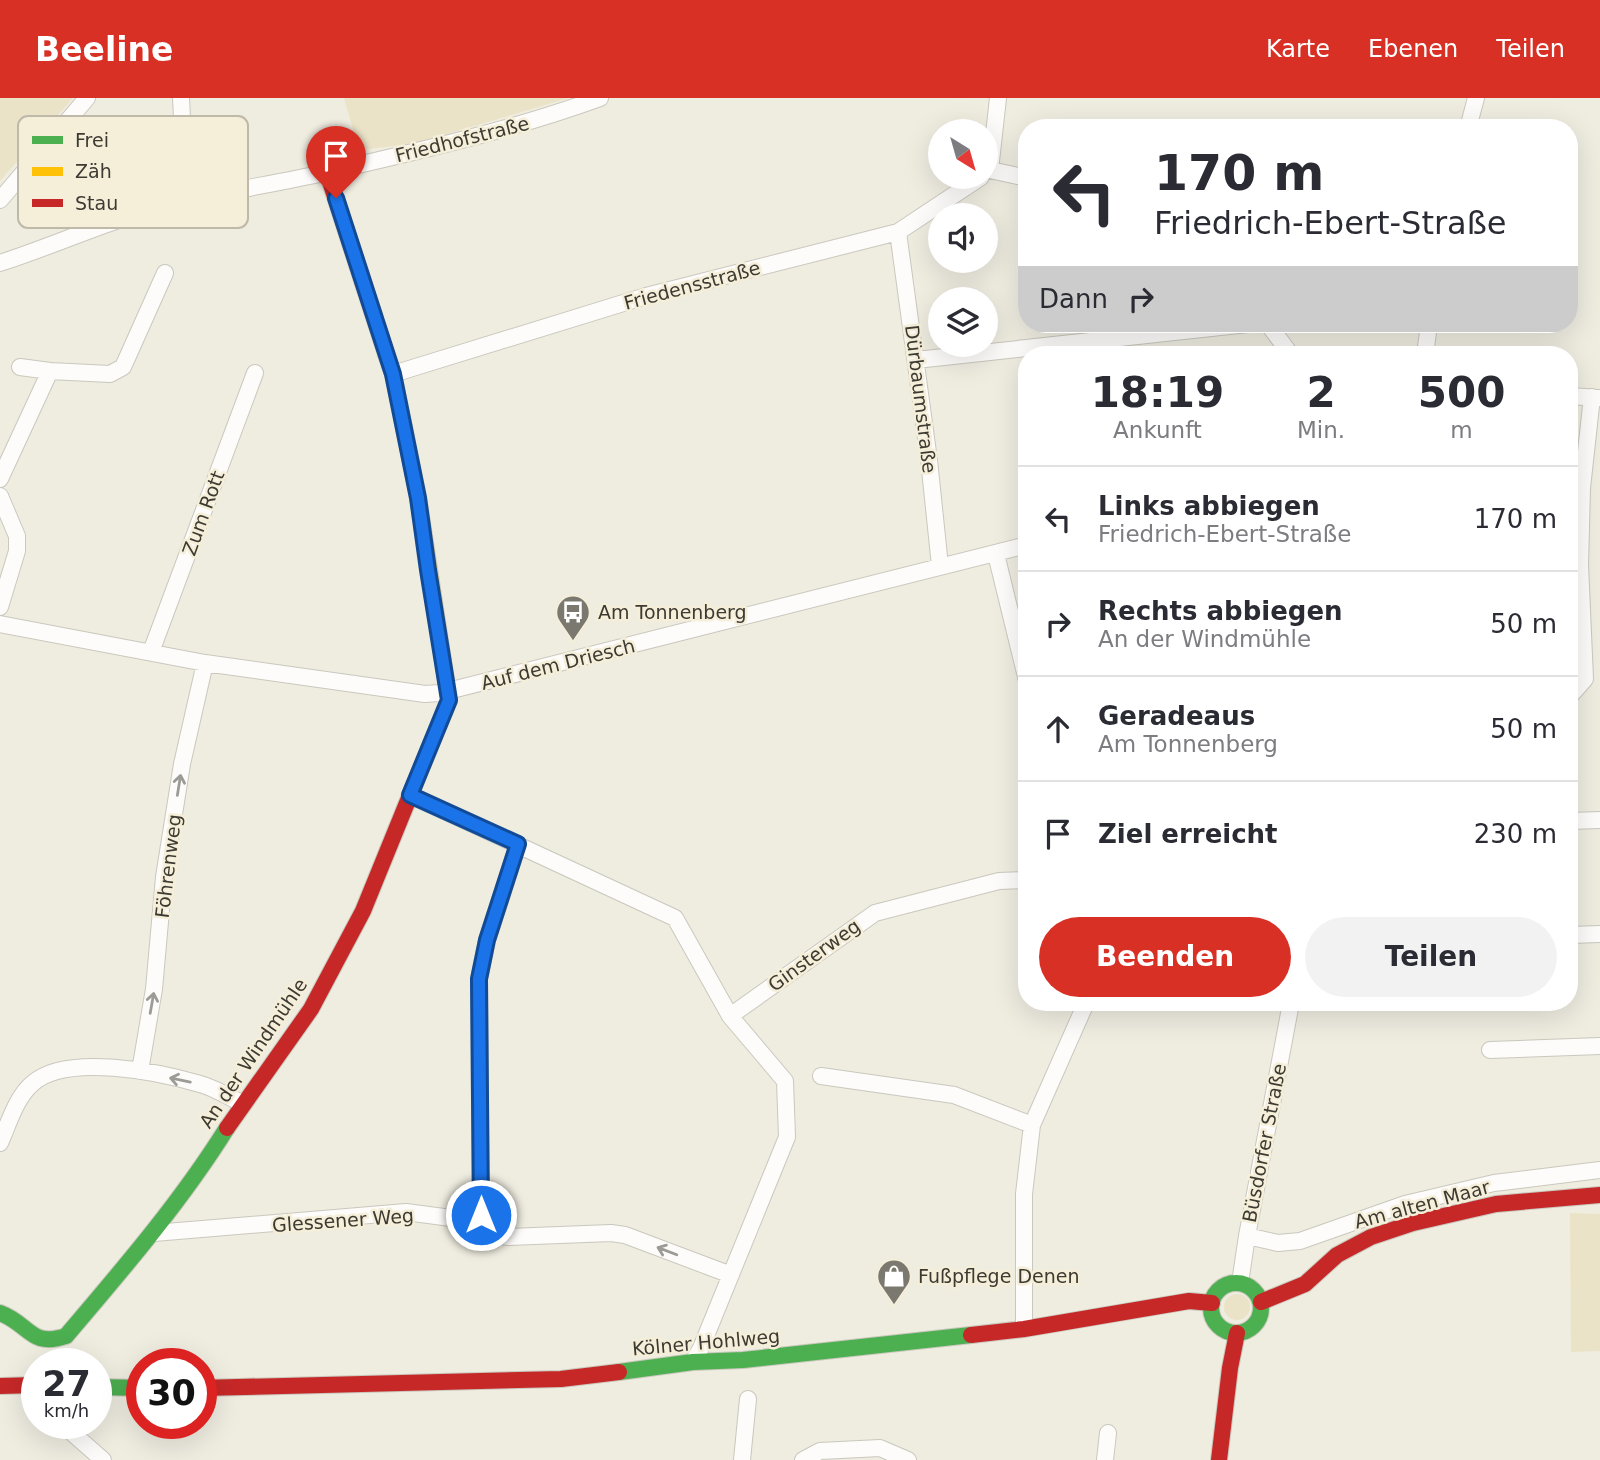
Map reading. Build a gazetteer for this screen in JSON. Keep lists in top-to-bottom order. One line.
{"streets":{"main road":["An der Windmühle","Kölner Hohlweg"],"street":["Friedhofstraße","Friedensstraße","Dürbaumstraße","Zum Rott","Auf dem Driesch","Föhrenweg","Ginsterweg","Büsdorfer Straße","Am alten Maar","Glessener Weg"]},"crossings":[["Friedensstraße","Dürbaumstraße"],["Dürbaumstraße","Auf dem Driesch"],["Zum Rott","Auf dem Driesch"],["Auf dem Driesch","Föhrenweg"],["Auf dem Driesch","An der Windmühle"],["An der Windmühle","Glessener Weg"],["Büsdorfer Straße","Am alten Maar"],["Büsdorfer Straße","Kölner Hohlweg"]],"one_way":["Föhrenweg","Glessener Weg"],"places":{"bus stop":["Am Tonnenberg"],"shop":["Fußpflege Denen"]},"legend":["Frei","Zäh","Stau"],"north":"bottom right","page":{"header":"Beeline","nav":["Karte","Ebenen","Teilen"],"turn":["170 m","Friedrich-Ebert-Straße"],"then":"Dann","eta":["18:19","Ankunft","2","Min.","500","m"],"list":[{"name":"Links abbiegen","note":"Friedrich-Ebert-Straße","value":"170 m"},{"name":"Rechts abbiegen","note":"An der Windmühle","value":"50 m"},{"name":"Geradeaus","note":"Am Tonnenberg","value":"50 m"},{"name":"Ziel erreicht","value":"230 m"}],"buttons":["Beenden","Teilen"],"speed":"27 km/h","limit":"30"}}
